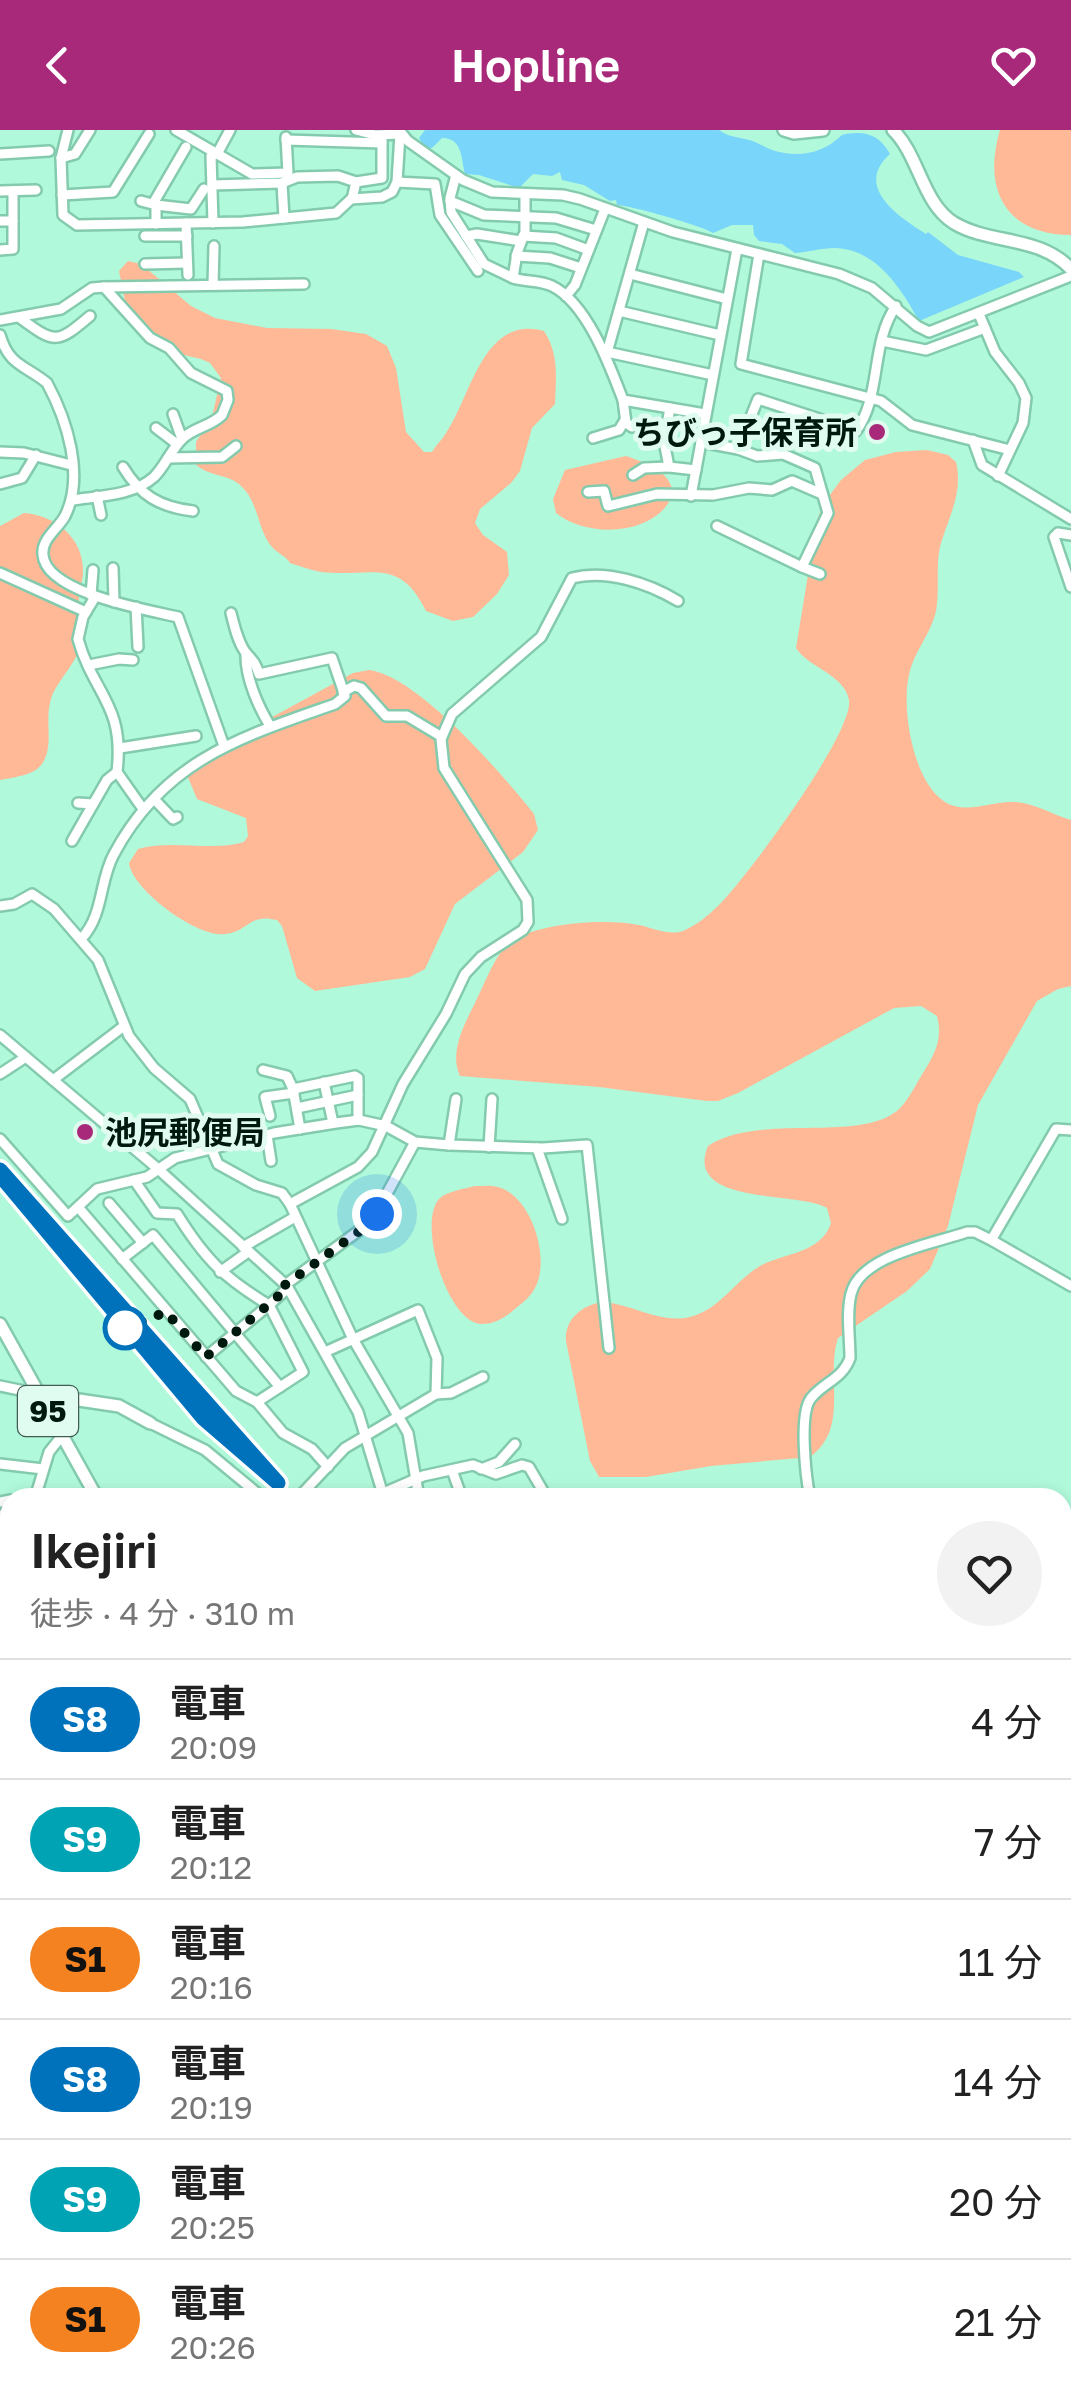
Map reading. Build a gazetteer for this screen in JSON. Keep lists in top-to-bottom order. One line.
{"streets":{"main road":["95"]},"places":["ちびっ子保育所","池尻郵便局"],"page":{"header":"Hopline","heading":["Ikejiri","徒歩 · 4 分 · 310 m"],"list":[{"mark":"S8","name":"電車","note":"20:09","value":"4 分"},{"mark":"S9","name":"電車","note":"20:12","value":"7 分"},{"mark":"S1","name":"電車","note":"20:16","value":"11 分"},{"mark":"S8","name":"電車","note":"20:19","value":"14 分"},{"mark":"S9","name":"電車","note":"20:25","value":"20 分"},{"mark":"S1","name":"電車","note":"20:26","value":"21 分"}]}}
